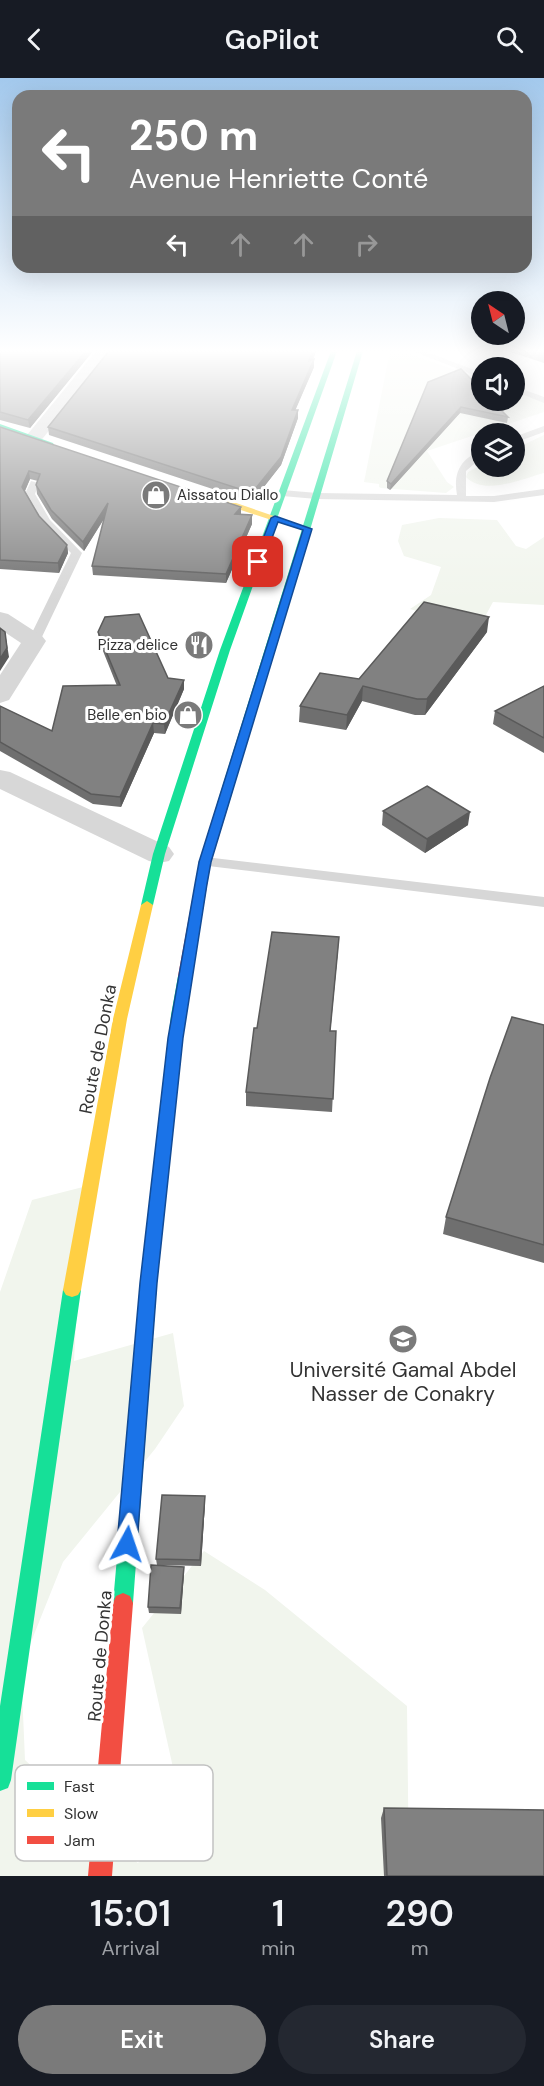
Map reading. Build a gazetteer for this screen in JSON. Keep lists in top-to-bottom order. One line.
{"streets":{"main road":["Route de Donka"]},"places":{"shop":["Aissatou Diallo","Belle en bio"],"restaurant":["Pizza delice"],"school or university":["Université Gamal Abdel Nasser de Conakry"]},"legend":["Fast","Slow","Jam"],"north":"top left","page":{"header":"GoPilot","turn":["250 m","Avenue Henriette Conté"],"eta":["15:01","Arrival","1","min","290","m"],"buttons":["Exit","Share"]}}
